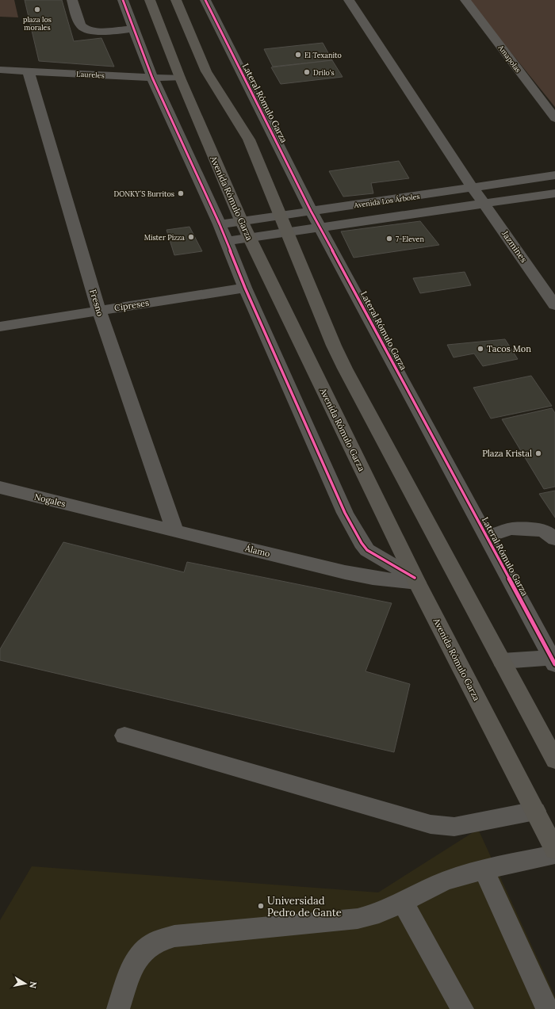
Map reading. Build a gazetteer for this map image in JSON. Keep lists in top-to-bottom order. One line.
{"streets":{"main road":["Avenida Rómulo Garza"],"street":["Amapolas","Laureles","Lateral Rómulo Garza","Avenida Los Árboles","Jazmines","Fresno","Cipreses","Nogales","Álamo"]},"crossings":[["Laureles","Avenida Rómulo Garza"],["Laureles","Fresno"],["Lateral Rómulo Garza","Avenida Los Árboles"],["Avenida Rómulo Garza","Avenida Los Árboles"],["Avenida Rómulo Garza","Álamo"],["Avenida Los Árboles","Jazmines"],["Fresno","Cipreses"],["Fresno","Álamo"],["Nogales","Álamo"]],"places":["plaza los morales","El Texanito","Drilo's","DONKY´S Burritos","Mister Pizza","7-Eleven","Tacos Mon","Plaza Kristal","Universidad Pedro de Gante"],"north":"right"}
